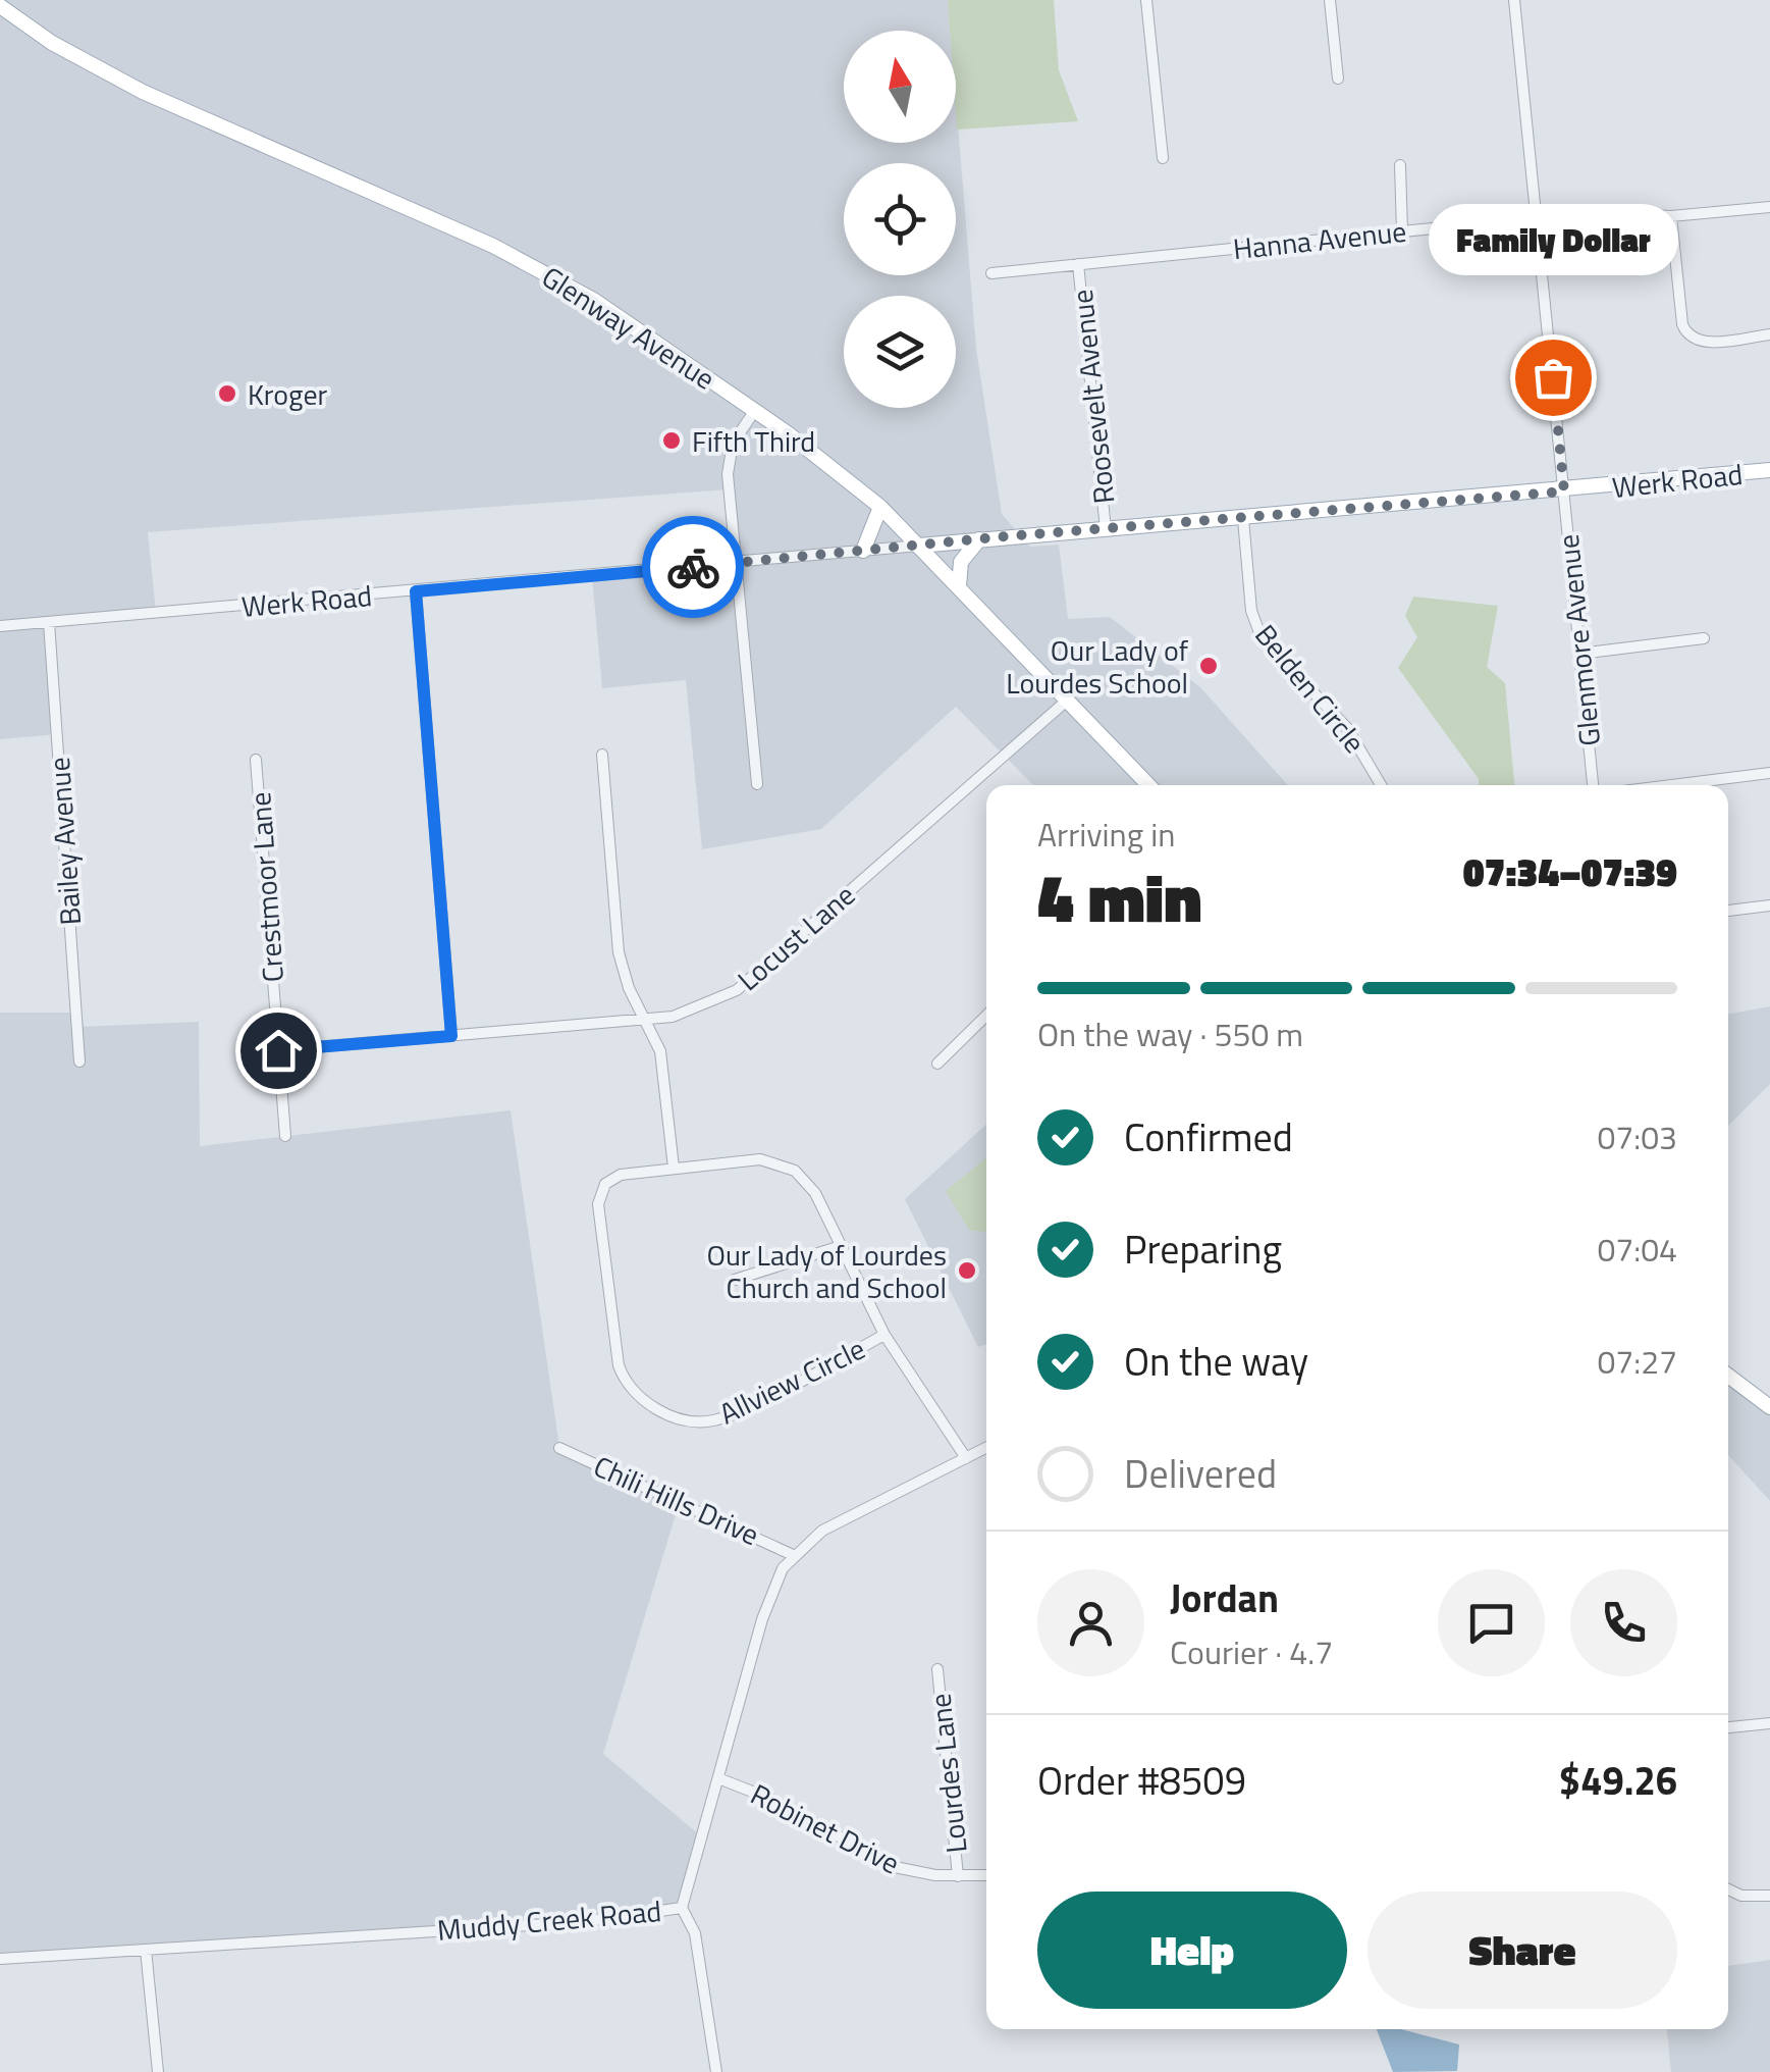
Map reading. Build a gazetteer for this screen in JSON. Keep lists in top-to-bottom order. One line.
{"streets":{"main road":["Glenway Avenue","Werk Road"],"street":["Hanna Avenue","Roosevelt Avenue","Glenmore Avenue","Belden Circle","Bailey Avenue","Crestmoor Lane","Locust Lane","Allview Circle","Chili Hills Drive","Lourdes Lane","Robinet Drive","Muddy Creek Road"]},"crossings":[["Hanna Avenue","Roosevelt Avenue"],["Hanna Avenue","Glenmore Avenue"],["Glenway Avenue","Werk Road"],["Glenway Avenue","Locust Lane"],["Roosevelt Avenue","Werk Road"],["Werk Road","Glenmore Avenue"],["Werk Road","Belden Circle"],["Werk Road","Bailey Avenue"],["Crestmoor Lane","Locust Lane"],["Allview Circle","Muddy Creek Road"],["Chili Hills Drive","Muddy Creek Road"],["Lourdes Lane","Robinet Drive"],["Robinet Drive","Muddy Creek Road"]],"places":["Family Dollar","Kroger","Fifth Third","Our Lady of Lourdes School","Our Lady of Lourdes Church and School"],"north":"top","page":{"bubble":"Family Dollar","heading":["4 min","Arriving in","07:34–07:39"],"panel":["Jordan","Courier · 4.7","Order #8509","$49.26"],"bar":"On the way · 550 m","list":[["Confirmed","07:03"],["Preparing","07:04"],["On the way","07:27"],"Delivered"],"buttons":["Help","Share"]}}
